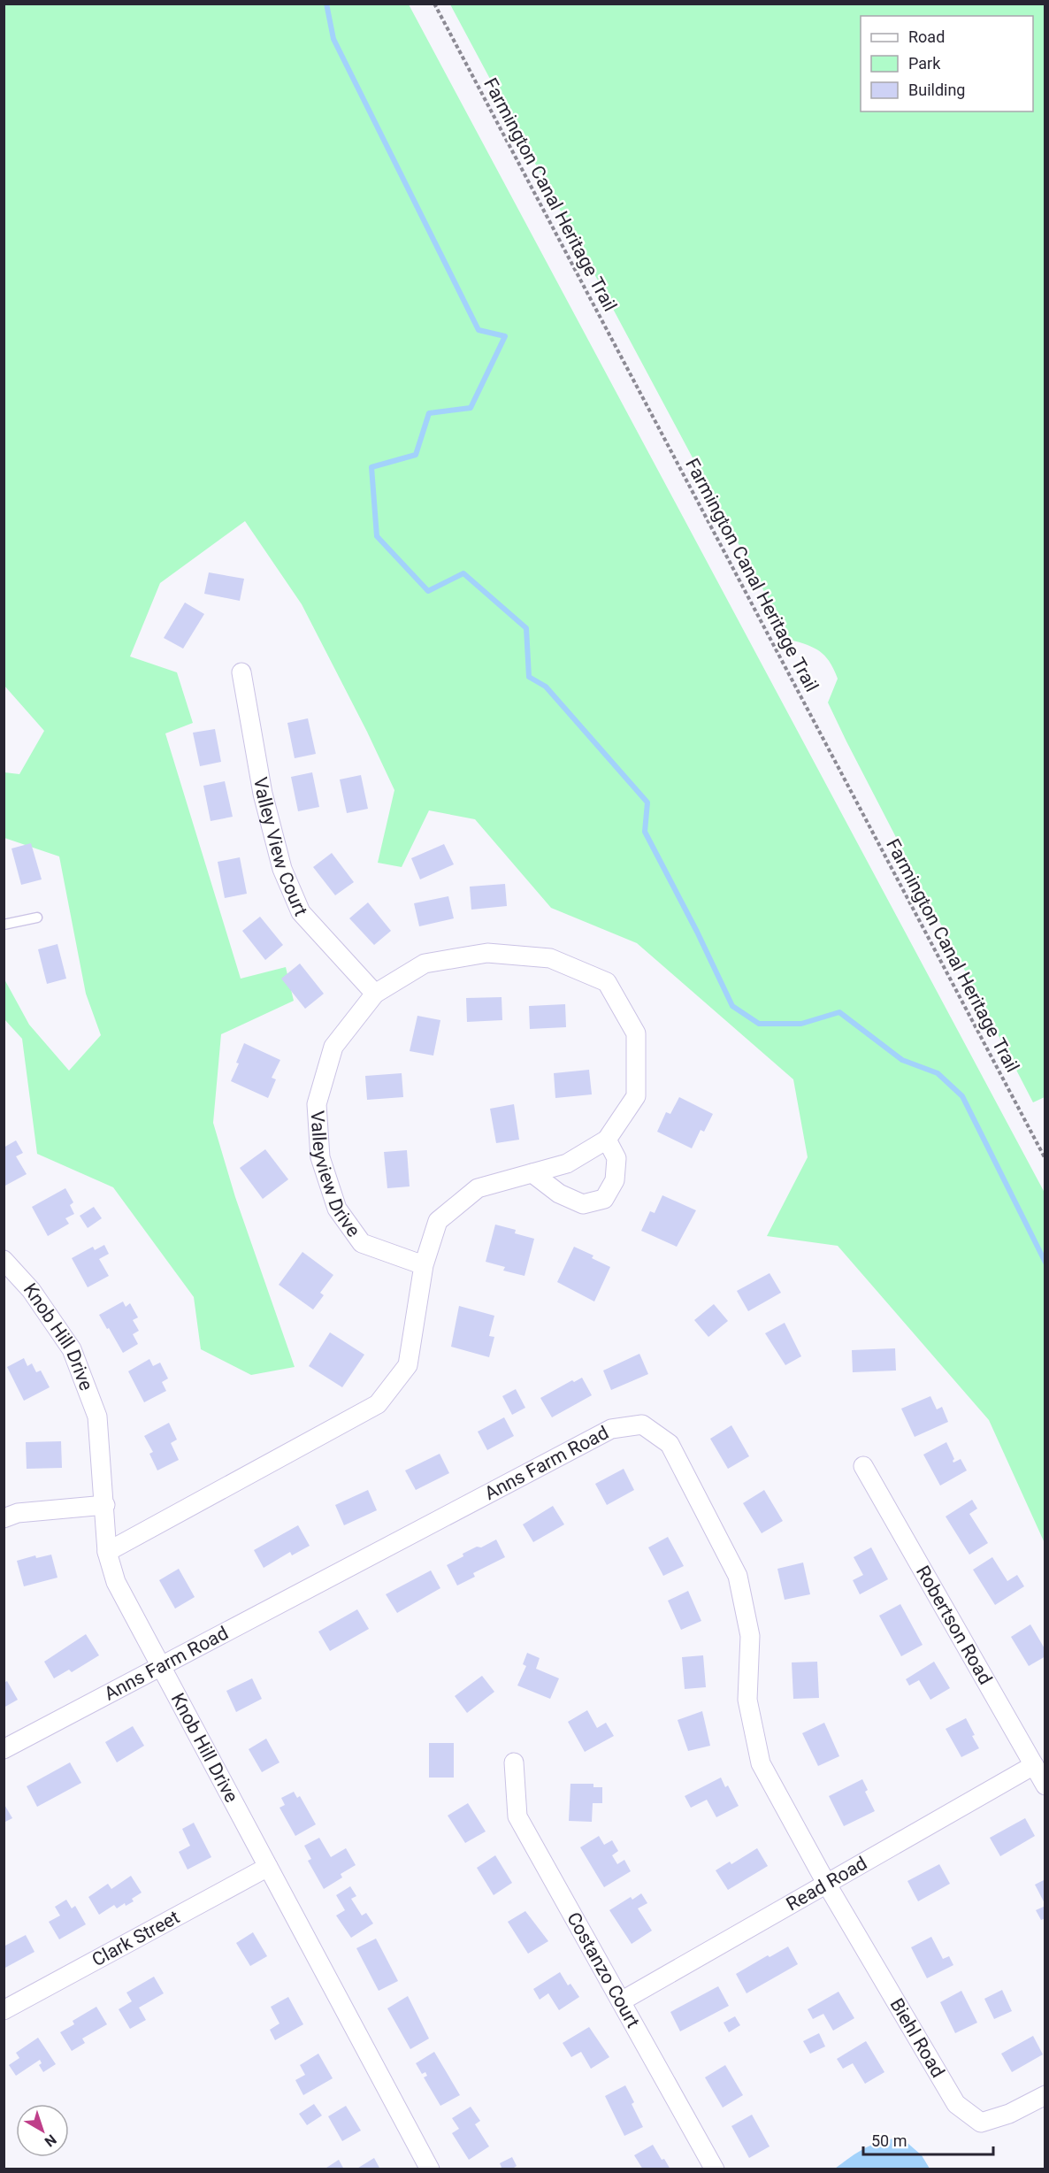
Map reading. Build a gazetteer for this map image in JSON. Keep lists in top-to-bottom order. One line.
{"streets":{"street":["Valley View Court","Valleyview Drive","Knob Hill Drive","Anns Farm Road","Robertson Road","Read Road","Clark Street","Costanzo Court","Biehl Road"],"path":["Farmington Canal Heritage Trail"]},"crossings":[["Valley View Court","Valleyview Drive"],["Valleyview Drive","Knob Hill Drive"],["Knob Hill Drive","Anns Farm Road"],["Knob Hill Drive","Clark Street"],["Anns Farm Road","Read Road"],["Anns Farm Road","Biehl Road"],["Robertson Road","Read Road"],["Read Road","Costanzo Court"],["Read Road","Biehl Road"]],"legend":["Road","Park","Building"],"scale_bar":"50 m","north":"bottom right"}
